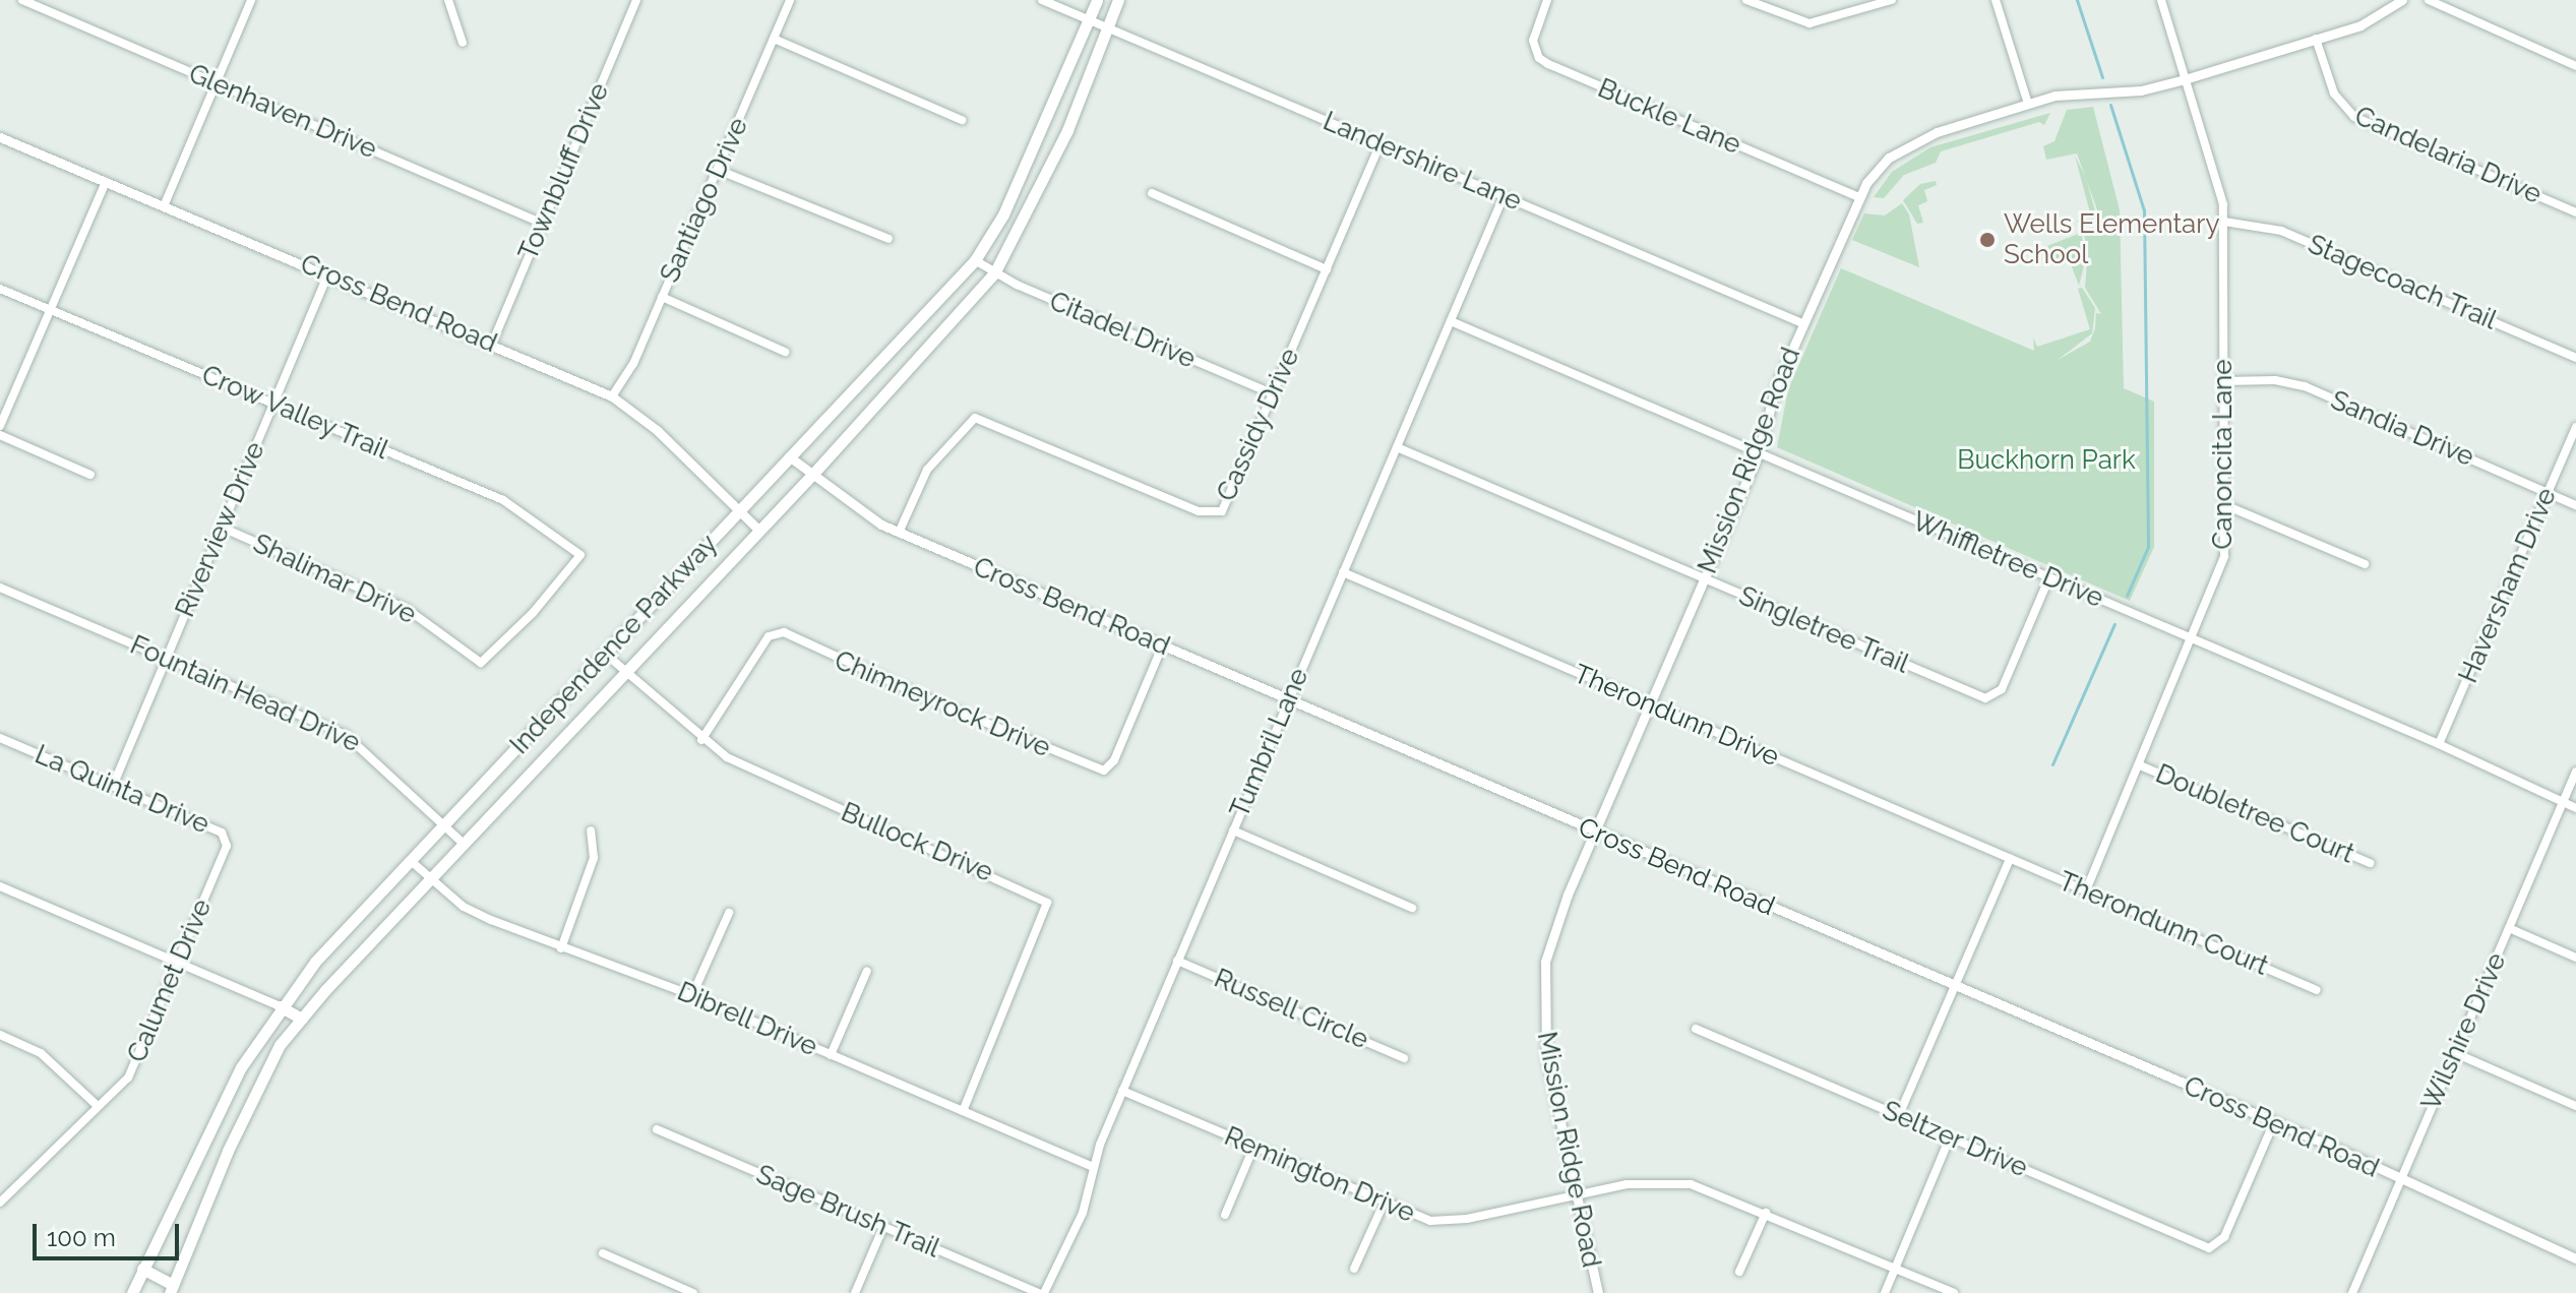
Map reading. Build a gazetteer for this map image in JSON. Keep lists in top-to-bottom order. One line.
{"streets":{"main road":["Independence Parkway"],"street":["Glenhaven Drive","Buckle Lane","Candelaria Drive","Landershire Lane","Townbluff Drive","Santiago Drive","Stagecoach Trail","Cross Bend Road","Citadel Drive","Crow Valley Trail","Cassidy Drive","Sandia Drive","Canoncita Lane","Mission Ridge Road","Riverview Drive","Whiffletree Drive","Shalimar Drive","Haversham Drive","Singletree Trail","Fountain Head Drive","Chimneyrock Drive","Therondunn Drive","Tumbril Lane","La Quinta Drive","Doubletree Court","Bullock Drive","Therondunn Court","Calumet Drive","Russell Circle","Dibrell Drive","Wilshire Drive","Seltzer Drive","Remington Drive","Sage Brush Trail"]},"crossings":[["Glenhaven Drive","Townbluff Drive"],["Buckle Lane","Mission Ridge Road"],["Candelaria Drive","Mission Ridge Road"],["Landershire Lane","Cassidy Drive"],["Landershire Lane","Mission Ridge Road"],["Landershire Lane","Independence Parkway"],["Landershire Lane","Tumbril Lane"],["Townbluff Drive","Cross Bend Road"],["Santiago Drive","Cross Bend Road"],["Stagecoach Trail","Canoncita Lane"],["Cross Bend Road","Cassidy Drive"],["Cross Bend Road","Mission Ridge Road"],["Cross Bend Road","Riverview Drive"],["Cross Bend Road","Independence Parkway"],["Cross Bend Road","Chimneyrock Drive"],["Cross Bend Road","Tumbril Lane"],["Cross Bend Road","Wilshire Drive"],["Cross Bend Road","Seltzer Drive"],["Citadel Drive","Cassidy Drive"],["Citadel Drive","Independence Parkway"],["Crow Valley Trail","Riverview Drive"],["Crow Valley Trail","Shalimar Drive"],["Sandia Drive","Canoncita Lane"],["Sandia Drive","Haversham Drive"],["Canoncita Lane","Mission Ridge Road"],["Canoncita Lane","Whiffletree Drive"],["Canoncita Lane","Doubletree Court"],["Canoncita Lane","Therondunn Court"],["Mission Ridge Road","Whiffletree Drive"],["Mission Ridge Road","Singletree Trail"],["Mission Ridge Road","Therondunn Drive"],["Mission Ridge Road","Remington Drive"],["Riverview Drive","Shalimar Drive"],["Riverview Drive","Fountain Head Drive"],["Riverview Drive","La Quinta Drive"],["Whiffletree Drive","Haversham Drive"],["Whiffletree Drive","Singletree Trail"],["Whiffletree Drive","Tumbril Lane"],["Whiffletree Drive","Wilshire Drive"],["Singletree Trail","Tumbril Lane"],["Independence Parkway","Fountain Head Drive"],["Independence Parkway","Bullock Drive"],["Independence Parkway","Dibrell Drive"],["Chimneyrock Drive","Bullock Drive"],["Therondunn Drive","Tumbril Lane"],["Therondunn Drive","Therondunn Court"],["Tumbril Lane","Russell Circle"],["Tumbril Lane","Dibrell Drive"],["Tumbril Lane","Remington Drive"],["Tumbril Lane","Sage Brush Trail"],["La Quinta Drive","Calumet Drive"],["Bullock Drive","Dibrell Drive"]],"parks":["Buckhorn Park"],"places":["Wells Elementary School"],"scale_bar":"100 m"}
